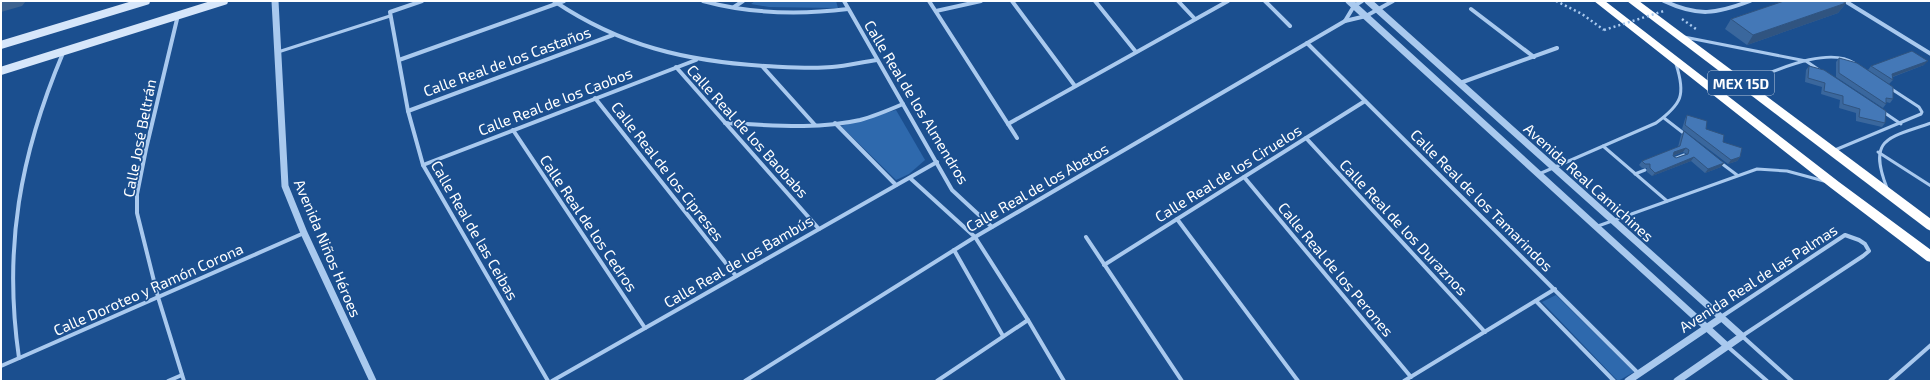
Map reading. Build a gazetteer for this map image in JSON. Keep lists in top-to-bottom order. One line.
{"streets":{"highway":["MEX 15D"],"street":["Calle Real de los Castaños","Calle Real de los Caobos","Calle Real de los Almendros","Calle Real de los Baobabs","Calle José Beltrán","Calle Real de los Cipreses","Calle Real de los Ciruelos","Avenida Real Camichines","Calle Real de los Abetos","Calle Real de los Tamarindos","Calle Real de los Cedros","Calle Real de los Duraznos","Calle Real de las Ceibas","Avenida Niños Héroes","Calle Real de los Bambús","Calle Real de los Perones","Avenida Real de las Palmas","Calle Doroteo y Ramón Corona"]},"crossings":[["Calle Real de los Castaños","Calle Real de las Ceibas"],["Calle Real de los Caobos","Calle Real de los Baobabs"],["Calle Real de los Caobos","Calle Real de los Cipreses"],["Calle Real de los Caobos","Calle Real de los Cedros"],["Calle Real de los Caobos","Calle Real de las Ceibas"],["Calle Real de los Almendros","Calle Real de los Abetos"],["Calle Real de los Almendros","Calle Real de los Bambús"],["Calle Real de los Baobabs","Calle Real de los Bambús"],["Calle José Beltrán","Calle Doroteo y Ramón Corona"],["Calle Real de los Cipreses","Calle Real de los Bambús"],["Calle Real de los Ciruelos","Calle Real de los Tamarindos"],["Calle Real de los Ciruelos","Calle Real de los Duraznos"],["Calle Real de los Ciruelos","Calle Real de los Perones"],["Avenida Real Camichines","Calle Real de los Abetos"],["Avenida Real Camichines","Avenida Real de las Palmas"],["Calle Real de los Abetos","Calle Real de los Tamarindos"],["Calle Real de los Tamarindos","Avenida Real de las Palmas"],["Calle Real de los Cedros","Calle Real de los Bambús"],["Avenida Niños Héroes","Calle Doroteo y Ramón Corona"]]}
